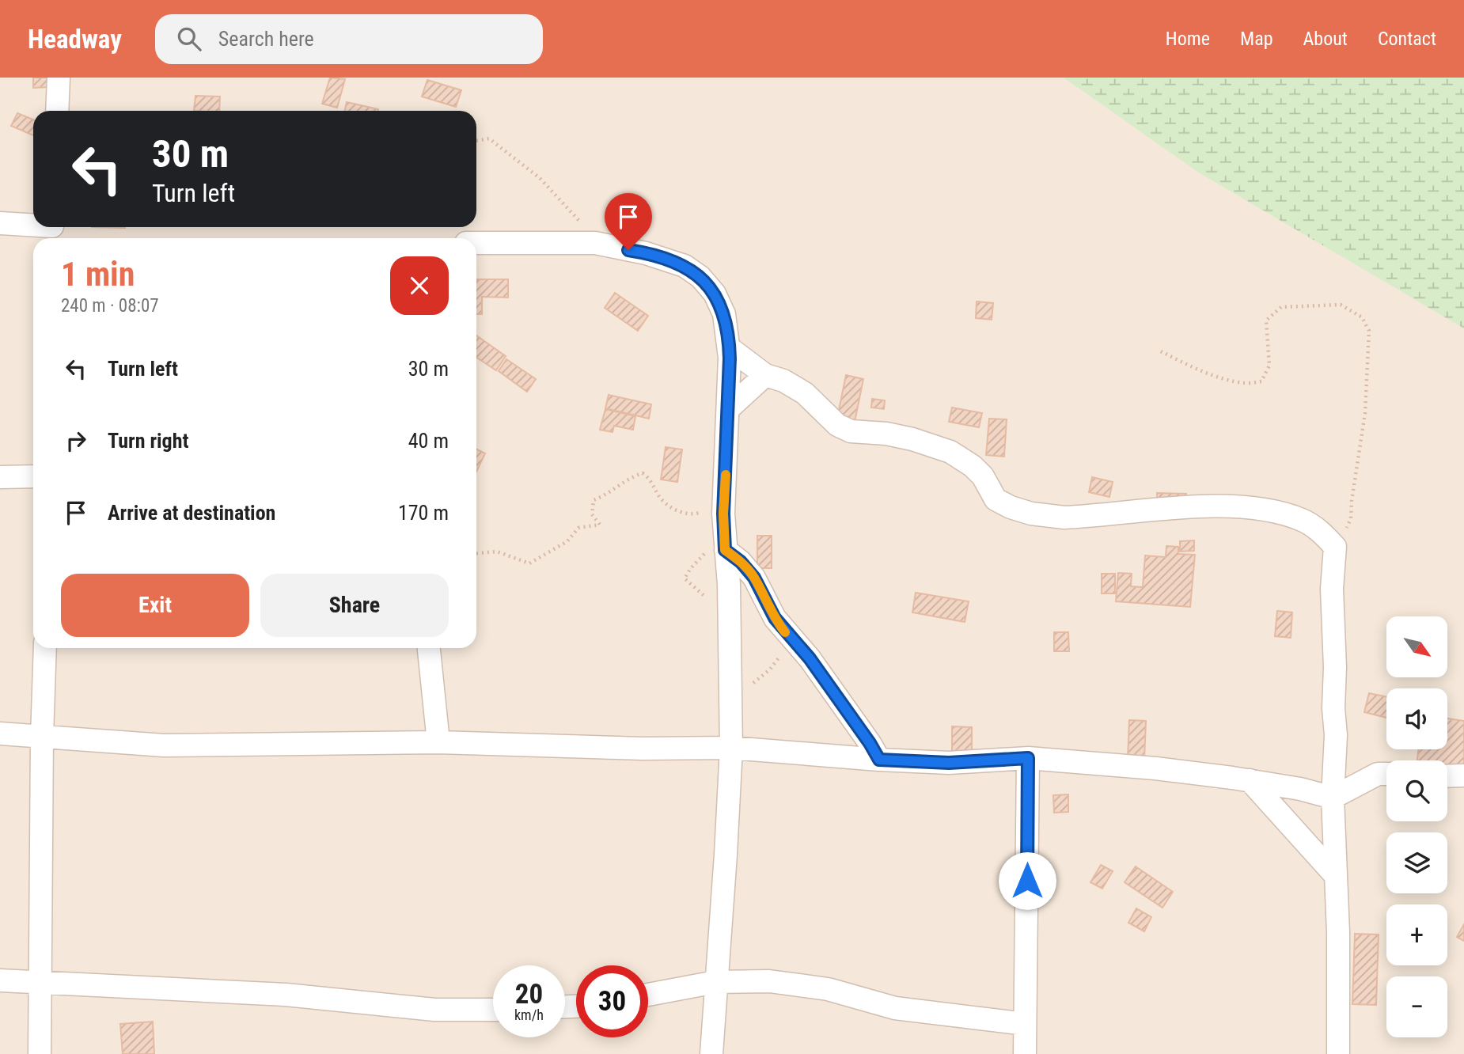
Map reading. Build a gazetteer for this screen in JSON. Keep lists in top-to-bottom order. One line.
{"north":"bottom right","page":{"header":"Headway","search":"Search here","nav":["Home","Map","About","Contact"],"turn":["30 m","Turn left"],"heading":["1 min","240 m · 08:07"],"list":[{"name":"Turn left","value":"30 m"},{"name":"Turn right","value":"40 m"},{"name":"Arrive at destination","value":"170 m"}],"buttons":["Exit","Share"],"map_buttons":["+","−"],"speed":"20 km/h","limit":"30"}}
